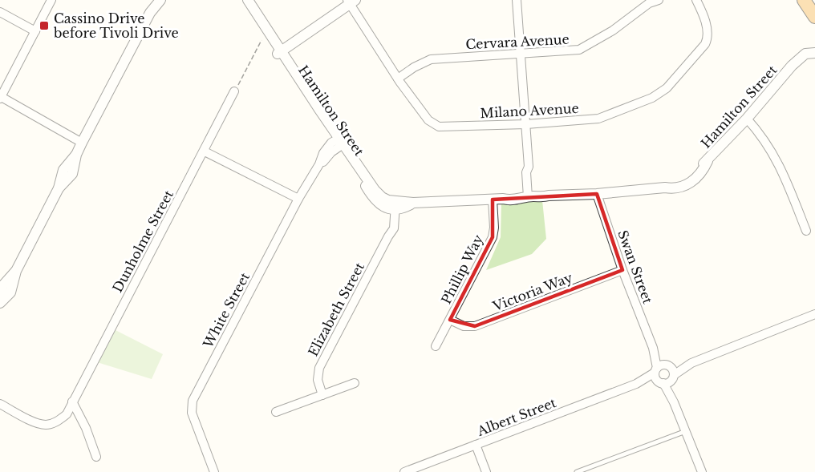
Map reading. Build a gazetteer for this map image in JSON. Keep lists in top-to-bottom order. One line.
{"streets":{"street":["Cervara Avenue","Hamilton Street","Milano Avenue","Dunholme Street","Swan Street","Phillip Way","Victoria Way","Elizabeth Street","White Street","Albert Street"]},"crossings":[["Cervara Avenue","Milano Avenue"],["Hamilton Street","Swan Street"],["Hamilton Street","Phillip Way"],["Hamilton Street","Elizabeth Street"],["Hamilton Street","White Street"],["Swan Street","Victoria Way"],["Swan Street","Albert Street"],["Phillip Way","Victoria Way"]],"places":{"transit":["Cassino Drive before Tivoli Drive"]}}
